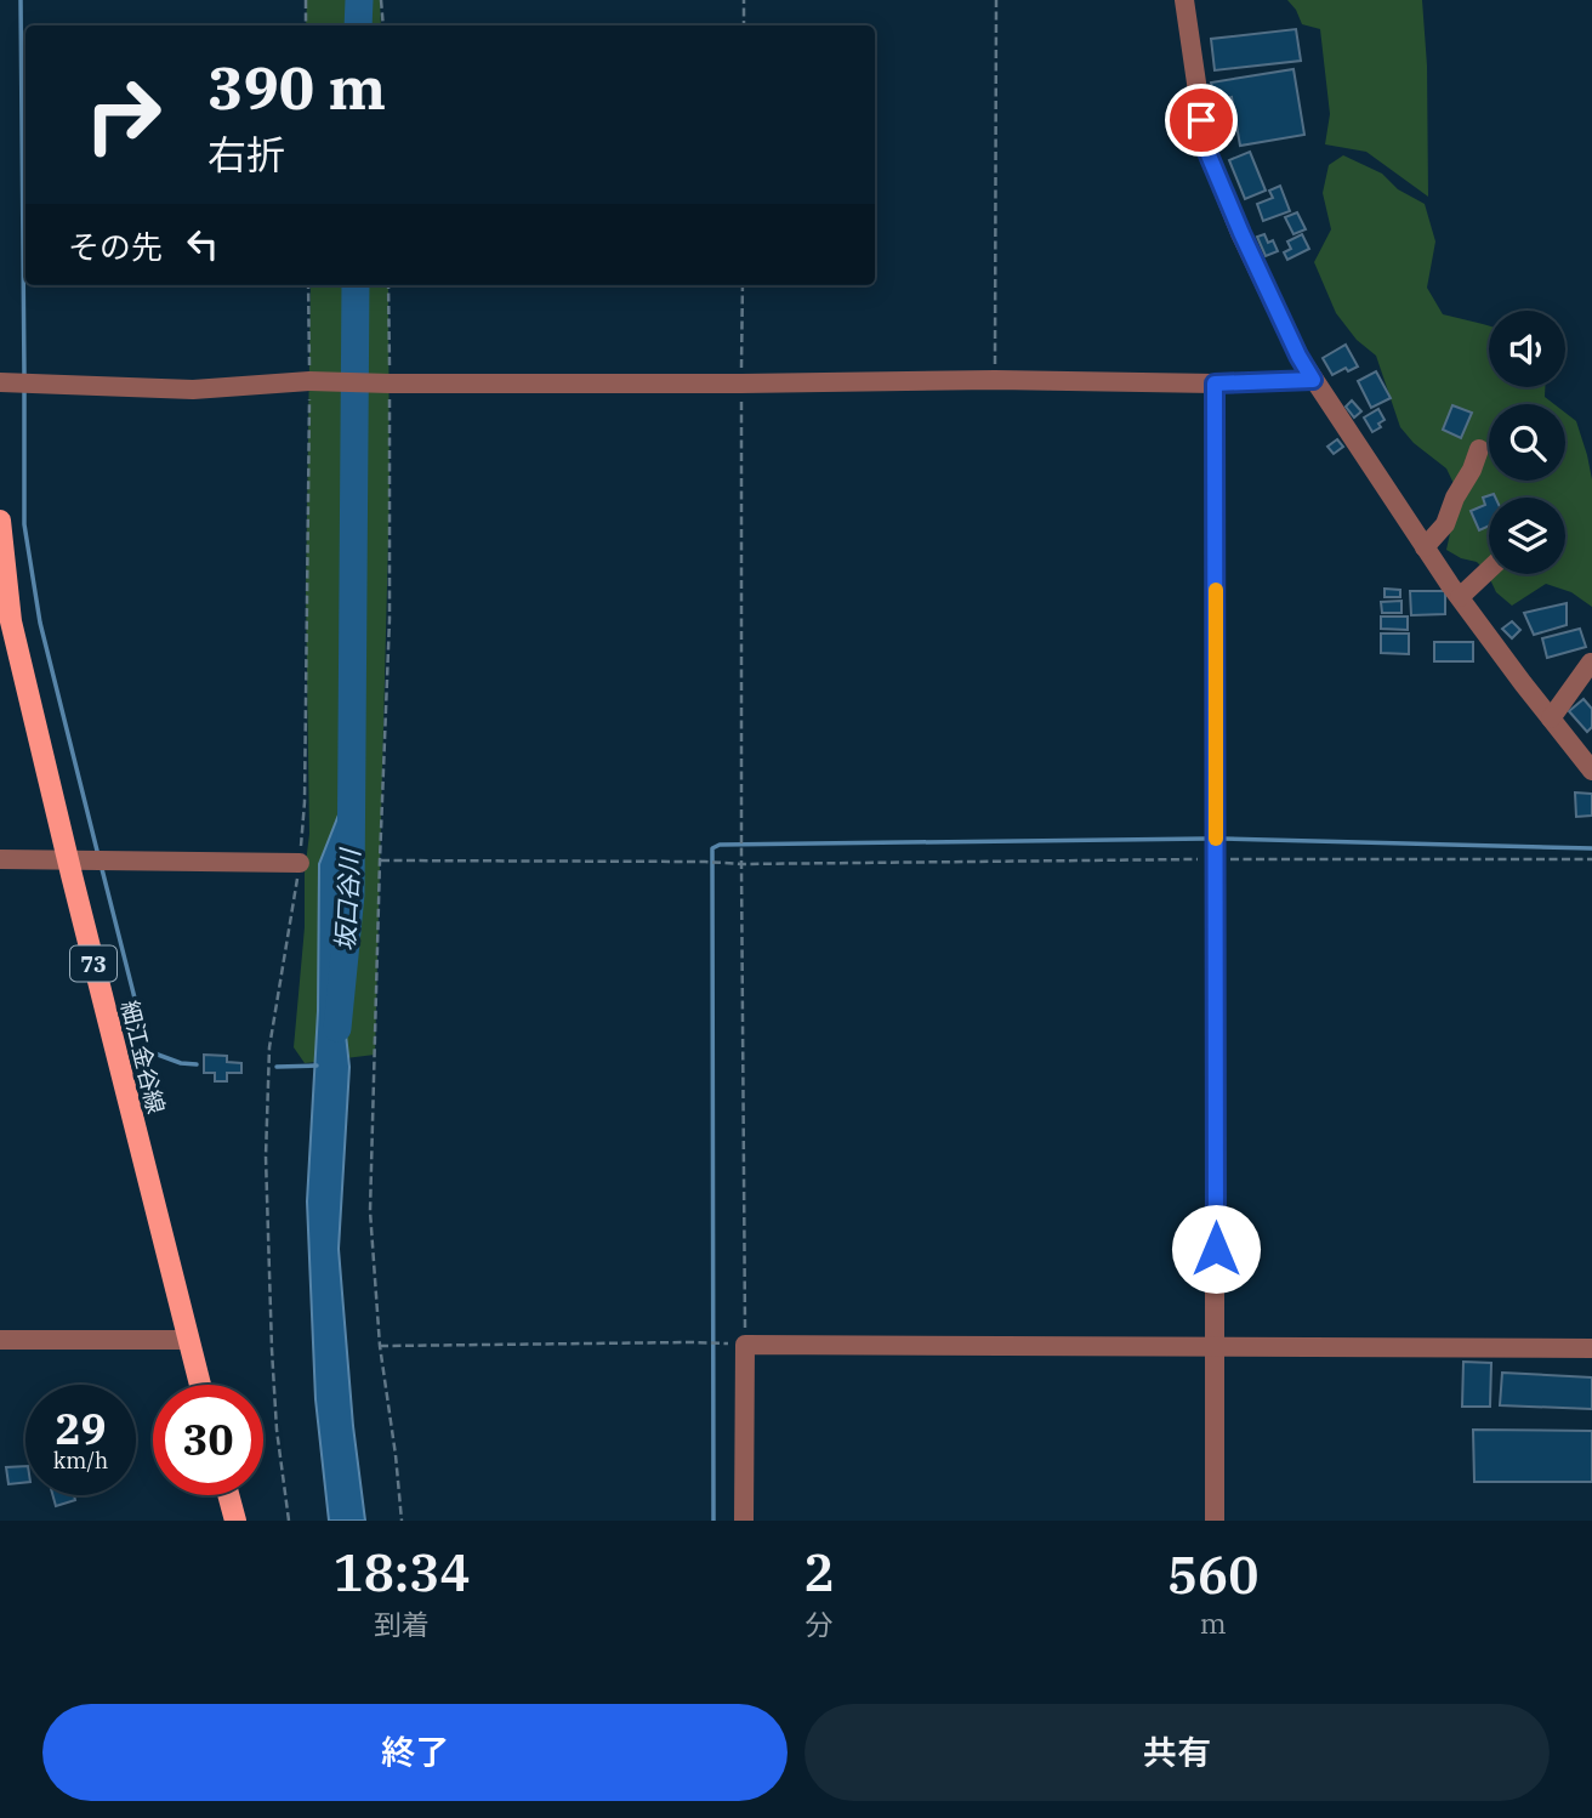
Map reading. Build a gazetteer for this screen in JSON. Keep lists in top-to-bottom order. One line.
{"streets":{"main road":["73","細江金谷線"]},"water":["坂口谷川"],"page":{"turn":["390 m","右折"],"then":"その先","speed":"29 km/h","limit":"30","eta":["18:34","到着","2","分","560","m"],"buttons":["終了","共有"]}}
